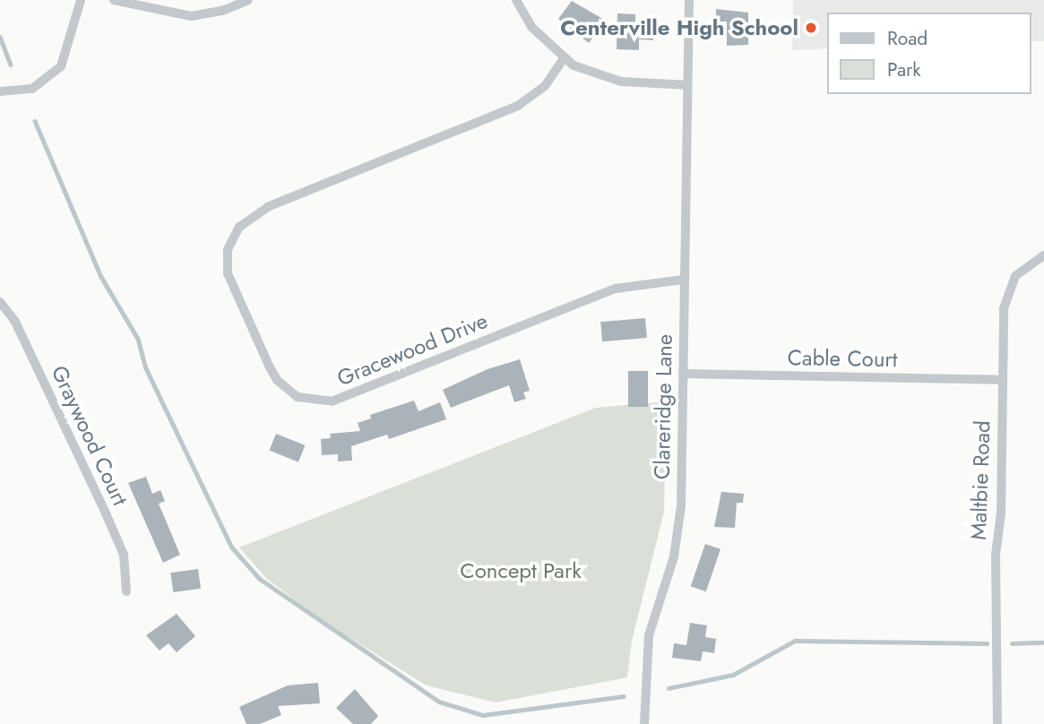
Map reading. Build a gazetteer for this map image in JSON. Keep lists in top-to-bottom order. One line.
{"streets":{"street":["Gracewood Drive","Cable Court","Clareridge Lane","Graywood Court","Maltbie Road"]},"crossings":[["Gracewood Drive","Clareridge Lane"],["Cable Court","Clareridge Lane"],["Cable Court","Maltbie Road"]],"parks":["Concept Park"],"places":["Centerville High School"],"legend":["Road","Park"]}
